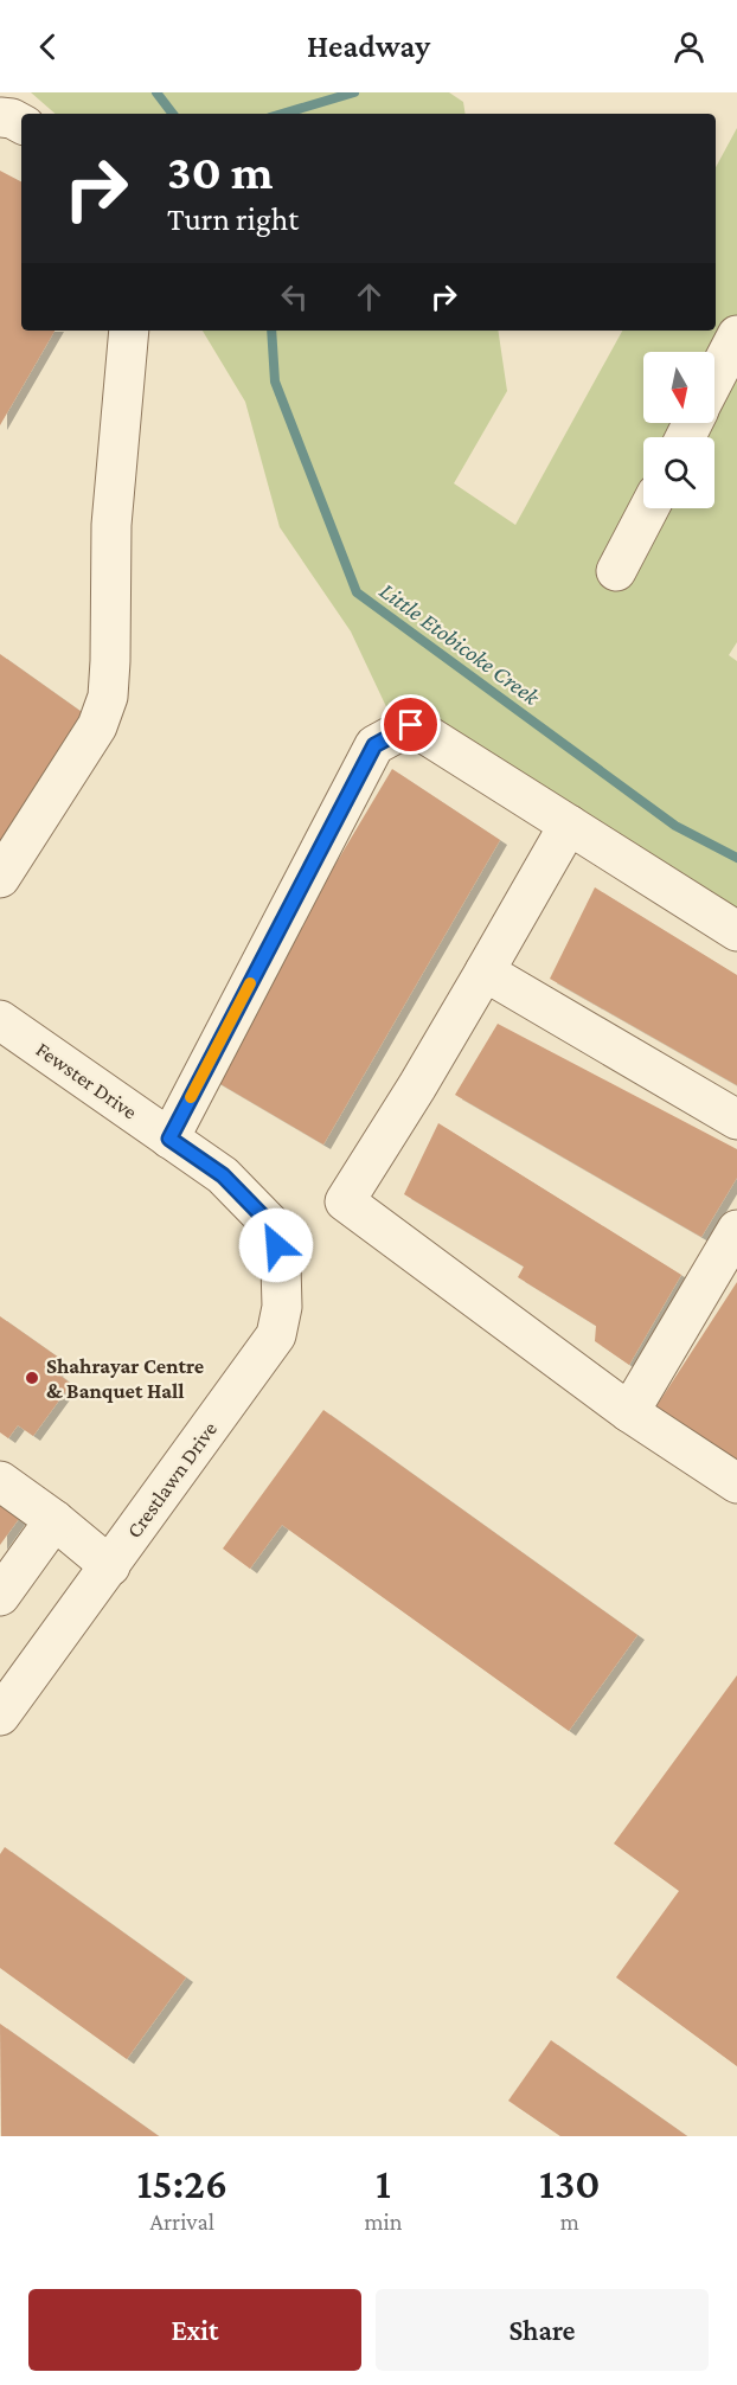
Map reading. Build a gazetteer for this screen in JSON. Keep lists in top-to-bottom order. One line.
{"streets":{"street":["Fewster Drive","Crestlawn Drive"]},"crossings":[["Fewster Drive","Crestlawn Drive"]],"water":["Little Etobicoke Creek"],"places":["Shahrayar Centre & Banquet Hall"],"north":"bottom","page":{"header":"Headway","turn":["30 m","Turn right"],"eta":["15:26","Arrival","1","min","130","m"],"buttons":["Exit","Share"]}}
